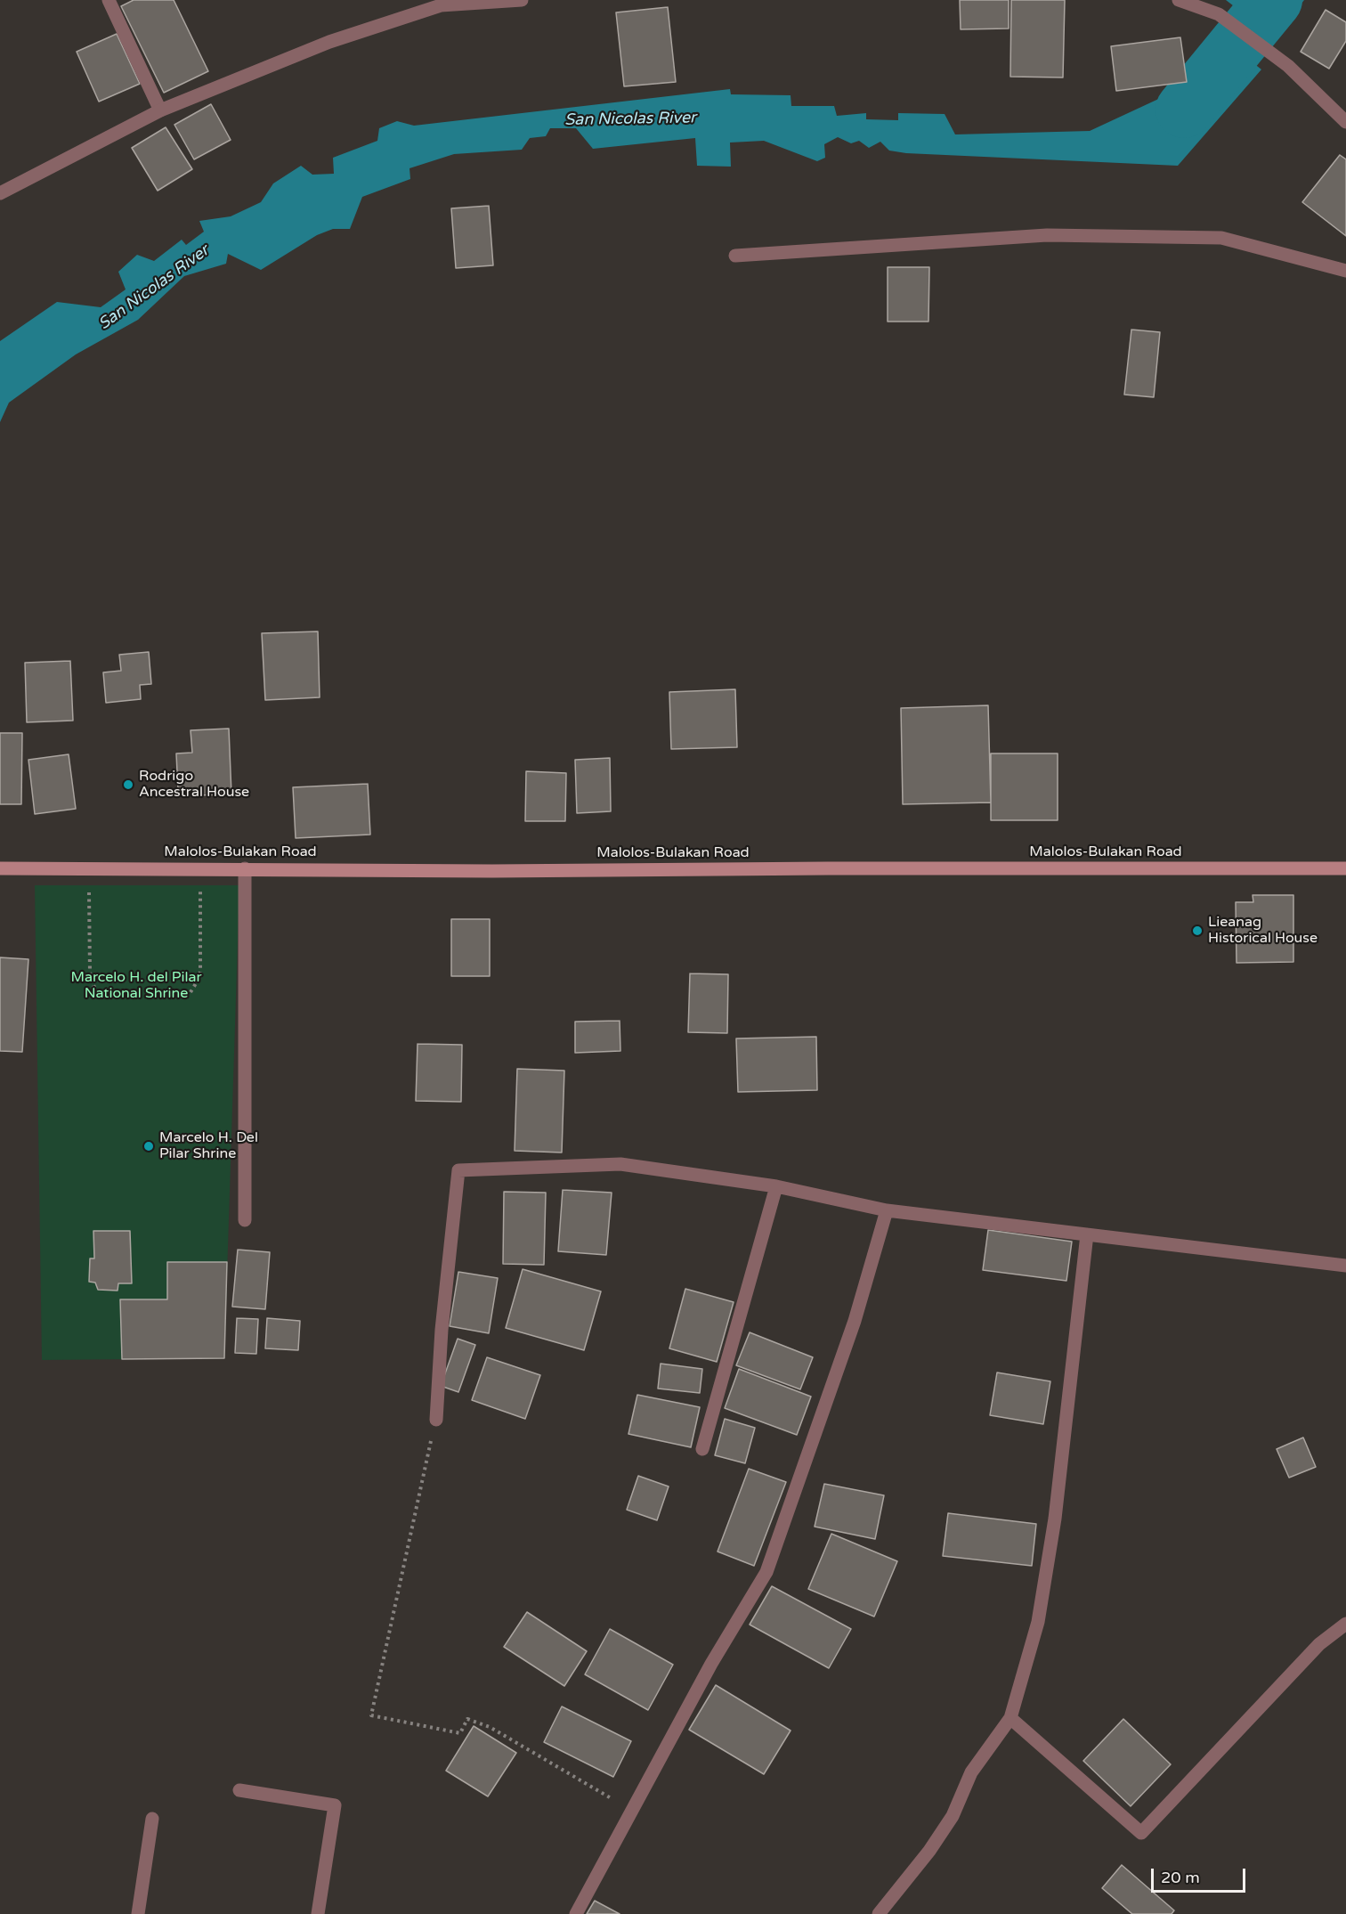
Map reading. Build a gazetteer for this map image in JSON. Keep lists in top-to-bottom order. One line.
{"streets":{"main road":["Malolos-Bulakan Road"]},"water":["San Nicolas River"],"parks":["Marcelo H. del Pilar National Shrine"],"places":["Rodrigo Ancestral House","Lieanag Historical House","Marcelo H. Del Pilar Shrine"],"scale_bar":"20 m"}
